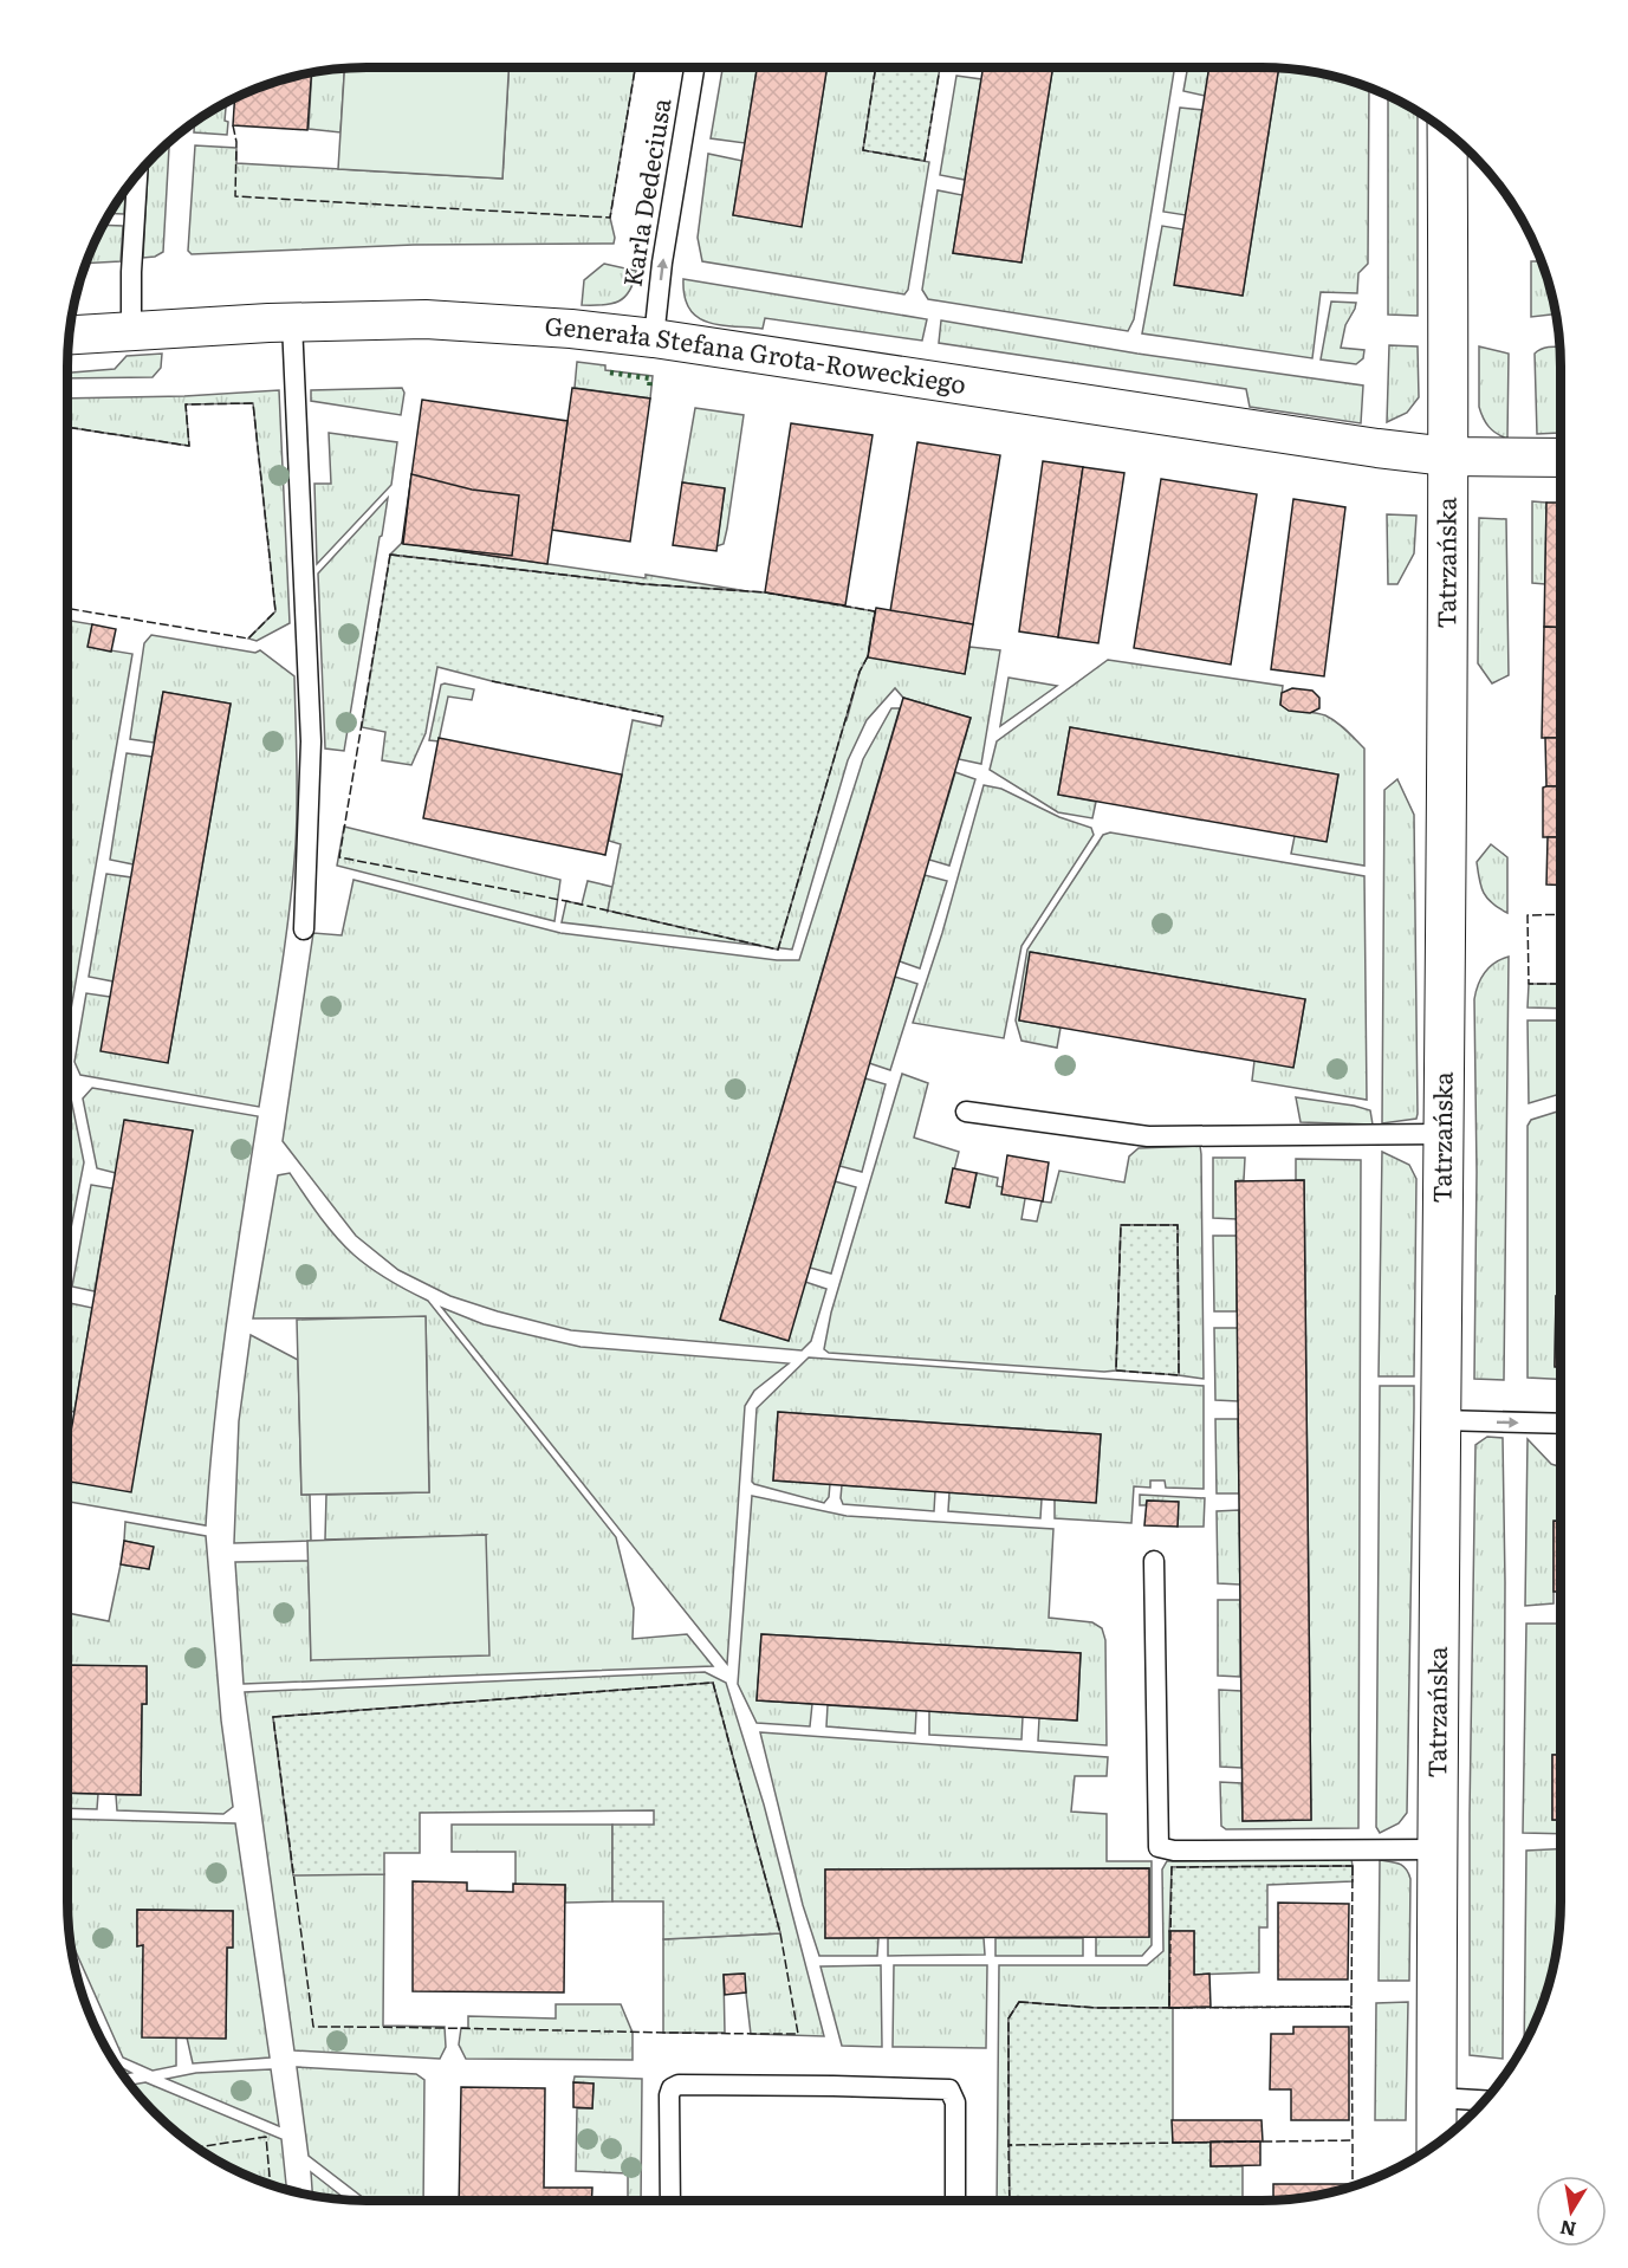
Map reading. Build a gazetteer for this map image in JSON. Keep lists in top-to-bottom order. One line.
{"streets":{"street":["Generała Stefana Grota-Roweckiego","Tatrzańska"],"lane":["Karla Dedeciusa"]},"crossings":[["Karla Dedeciusa","Generała Stefana Grota-Roweckiego"],["Generała Stefana Grota-Roweckiego","Tatrzańska"]],"one_way":["Karla Dedeciusa"],"north":"bottom"}
